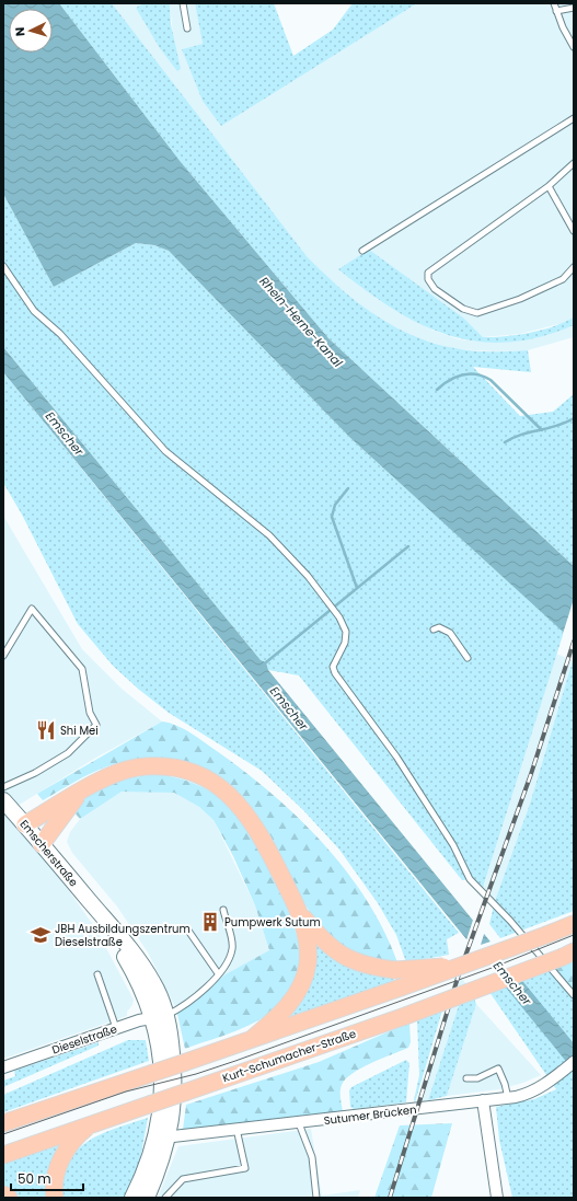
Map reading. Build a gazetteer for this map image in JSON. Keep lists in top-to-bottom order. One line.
{"streets":{"main road":["Kurt-Schumacher-Straße"],"street":["Emscherstraße","Dieselstraße","Sutumer Brücken"]},"crossings":[["Emscherstraße","Dieselstraße"],["Emscherstraße","Sutumer Brücken"]],"water":["Rhein-Herne-Kanal","Emscher"],"places":{"restaurant":["Shi Mei"],"building":["Pumpwerk Sutum"],"school or university":["JBH Ausbildungszentrum Dieselstraße"]},"scale_bar":"50 m","north":"left"}
